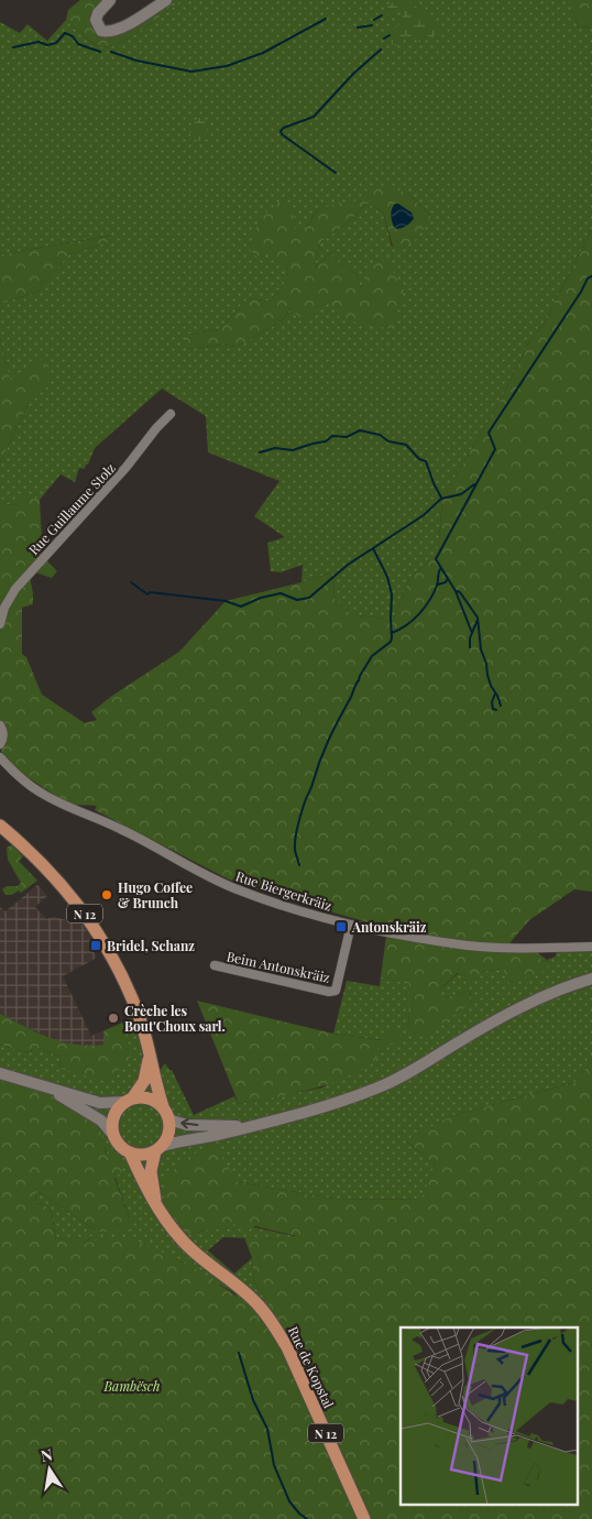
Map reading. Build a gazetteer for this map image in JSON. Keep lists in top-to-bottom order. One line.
{"streets":{"main road":["N 12","Rue de Kopstal"],"street":["Rue Guillaume Stolz","Rue Biergerkräiz","Beim Antonskräiz"]},"crossings":[["Rue Biergerkräiz","Beim Antonskräiz"],["N 12","Rue de Kopstal"]],"parks":["Bambësch"],"places":{"other":["Hugo Coffee & Brunch","Crèche les Bout'Choux sarl."],"transit":["Antonskräiz","Bridel, Schanz"]},"north":"top"}
